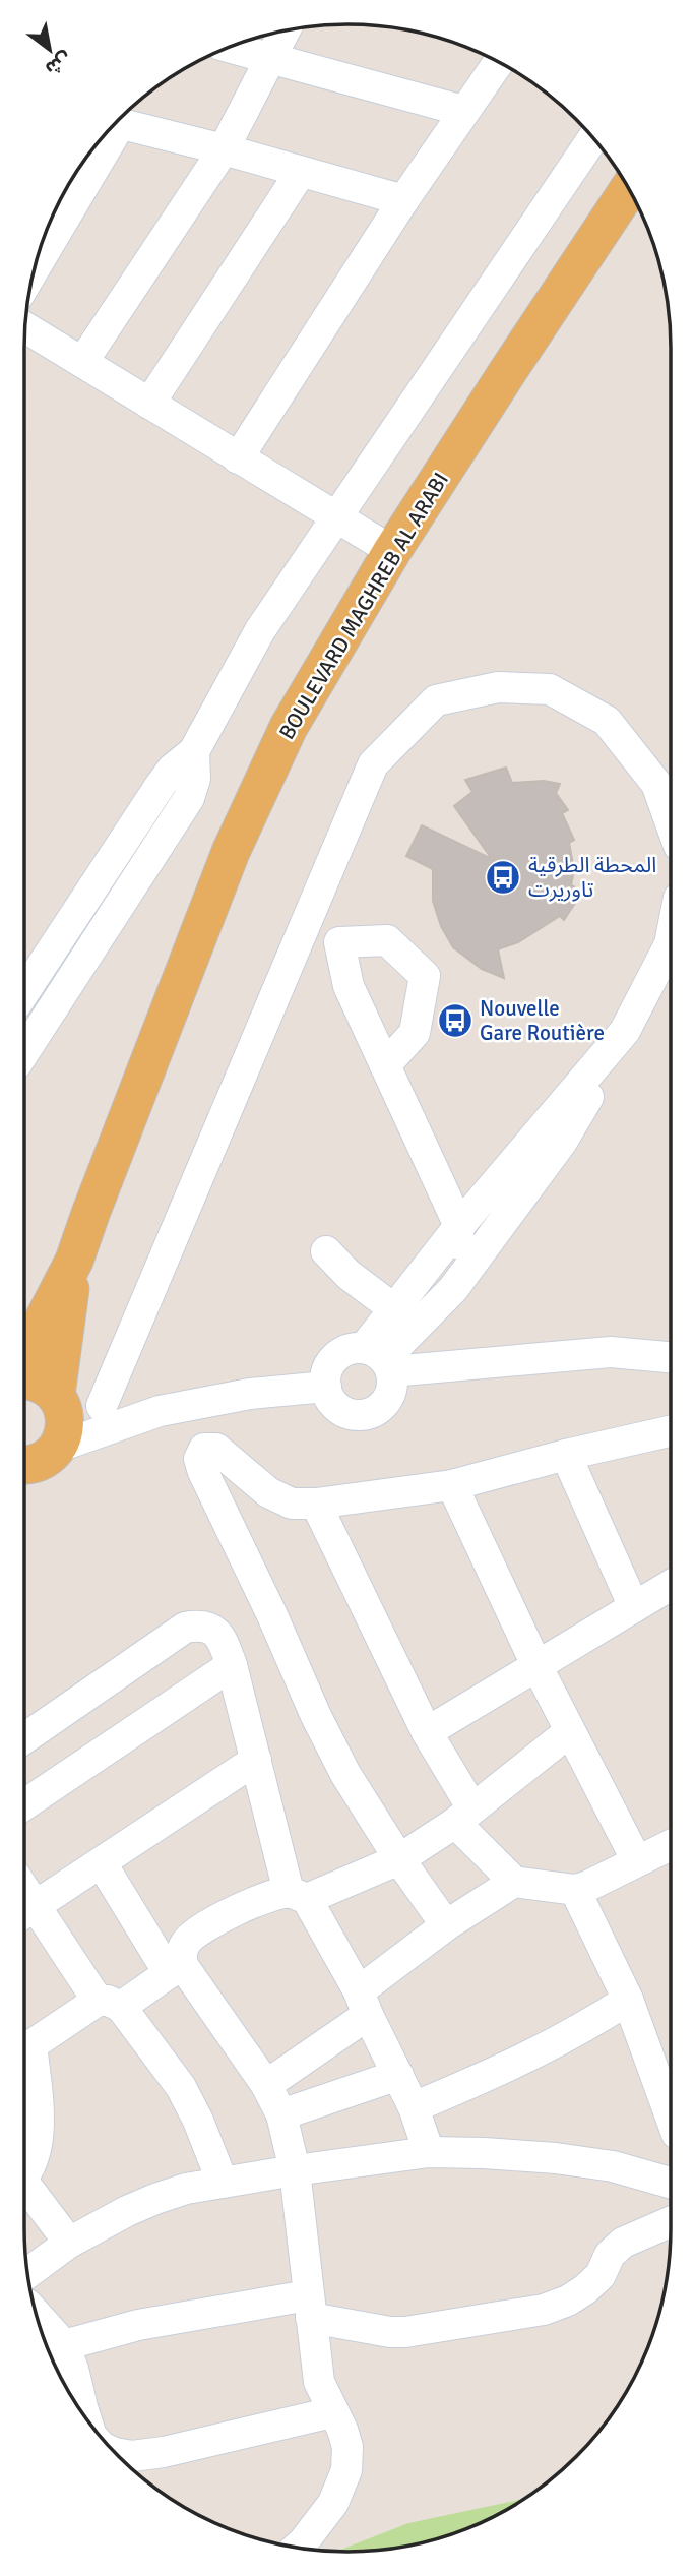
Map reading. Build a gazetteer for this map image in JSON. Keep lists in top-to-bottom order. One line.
{"streets":{"main road":["BOULEVARD MAGHREB AL ARABI"]},"places":{"bus stop":["المحطة الطرقية تاوريرت","Nouvelle Gare Routière"]},"north":"bottom right"}
